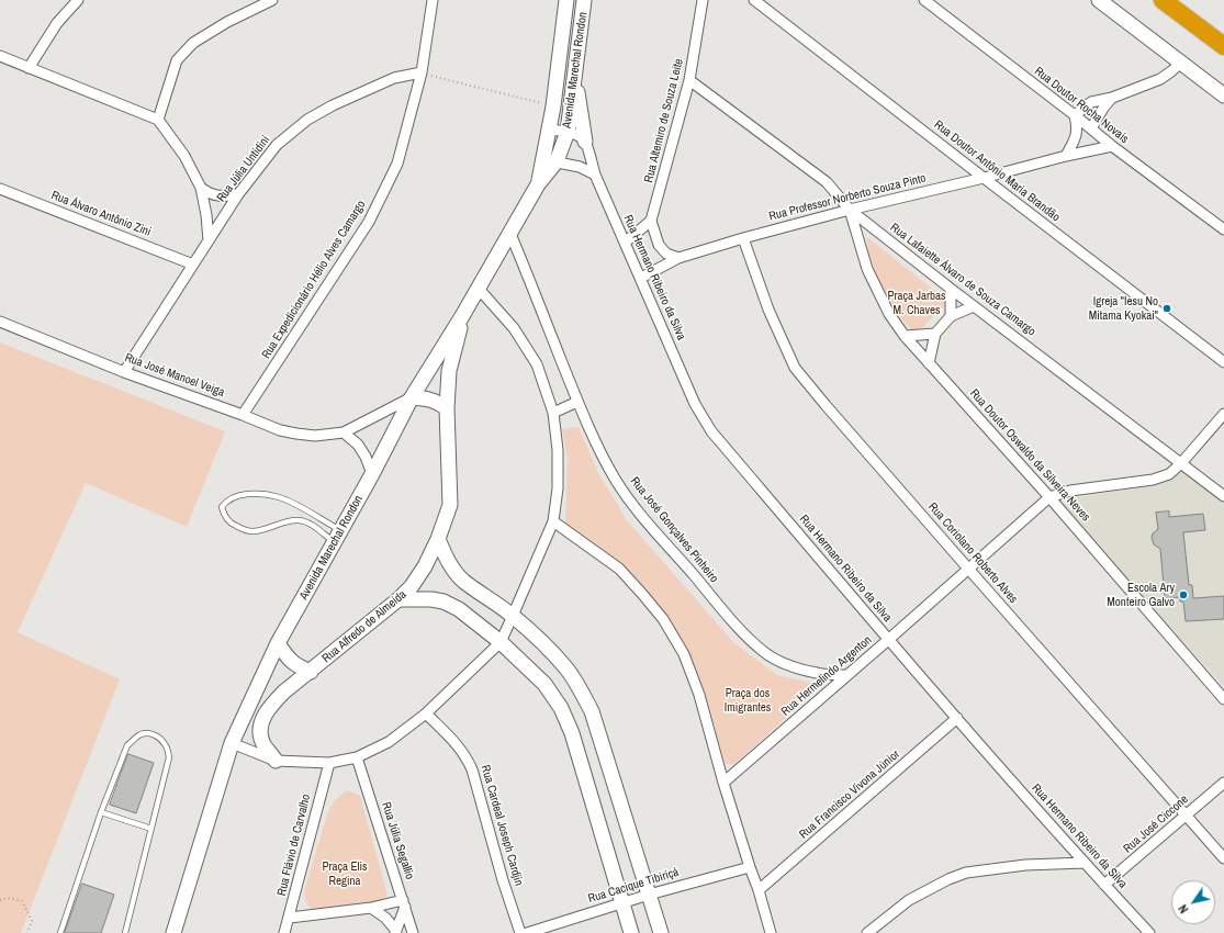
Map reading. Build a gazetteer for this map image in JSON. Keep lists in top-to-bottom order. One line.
{"streets":{"street":["Avenida Marechal Rondon","Rua Doutor Rocha Novais","Rua Altemiro de Souza Leite","Rua Júlia Untidini","Rua Doutor Antônio Maria Brandão","Rua Professor Norberto Souza Pinto","Rua Álvaro Antônio Zini","Rua Hermano Ribeiro da Silva","Rua Expedicionário Hélio Alves Camargo","Rua Lafaiette Álvaro de Souza Camargo","Rua José Manoel Veiga","Rua Doutor Oswaldo da Silveira Neves","Rua José Gonçalves Pinheiro","Rua Coriolano Roberto Alves","Rua Alfredo de Almeida","Rua Hermelindo Argenton","Rua Francisco Vivona Júnior","Rua José Ciccone","Rua Cardeal Joseph Cardjin","Rua Júlia Segallio","Rua Flávio de Carvalho","Rua Cacique Tibiriçá"]},"crossings":[["Avenida Marechal Rondon","Rua José Manoel Veiga"],["Avenida Marechal Rondon","Rua José Gonçalves Pinheiro"],["Avenida Marechal Rondon","Rua Alfredo de Almeida"],["Rua Doutor Rocha Novais","Rua Professor Norberto Souza Pinto"],["Rua Altemiro de Souza Leite","Rua Lafaiette Álvaro de Souza Camargo"],["Rua Júlia Untidini","Rua Álvaro Antônio Zini"],["Rua Júlia Untidini","Rua Expedicionário Hélio Alves Camargo"],["Rua Júlia Untidini","Rua José Manoel Veiga"],["Rua Doutor Antônio Maria Brandão","Rua Professor Norberto Souza Pinto"],["Rua Professor Norberto Souza Pinto","Rua Hermano Ribeiro da Silva"],["Rua Professor Norberto Souza Pinto","Rua Lafaiette Álvaro de Souza Camargo"],["Rua Professor Norberto Souza Pinto","Rua Doutor Oswaldo da Silveira Neves"],["Rua Professor Norberto Souza Pinto","Rua Coriolano Roberto Alves"],["Rua Hermano Ribeiro da Silva","Rua Hermelindo Argenton"],["Rua Hermano Ribeiro da Silva","Rua Francisco Vivona Júnior"],["Rua Hermano Ribeiro da Silva","Rua José Ciccone"],["Rua Expedicionário Hélio Alves Camargo","Rua José Manoel Veiga"],["Rua Lafaiette Álvaro de Souza Camargo","Rua Doutor Oswaldo da Silveira Neves"],["Rua Lafaiette Álvaro de Souza Camargo","Rua Hermelindo Argenton"],["Rua Doutor Oswaldo da Silveira Neves","Rua Hermelindo Argenton"],["Rua José Gonçalves Pinheiro","Rua Hermelindo Argenton"],["Rua Coriolano Roberto Alves","Rua Hermelindo Argenton"],["Rua Coriolano Roberto Alves","Rua José Ciccone"]],"parks":["Praça Jarbas M. Chaves","Praça dos Imigrantes","Praça Elis Regina"],"places":["Igreja \"Iesu No Mitama Kyokai\"","Escola Ary Monteiro Galvo"],"north":"bottom left"}
